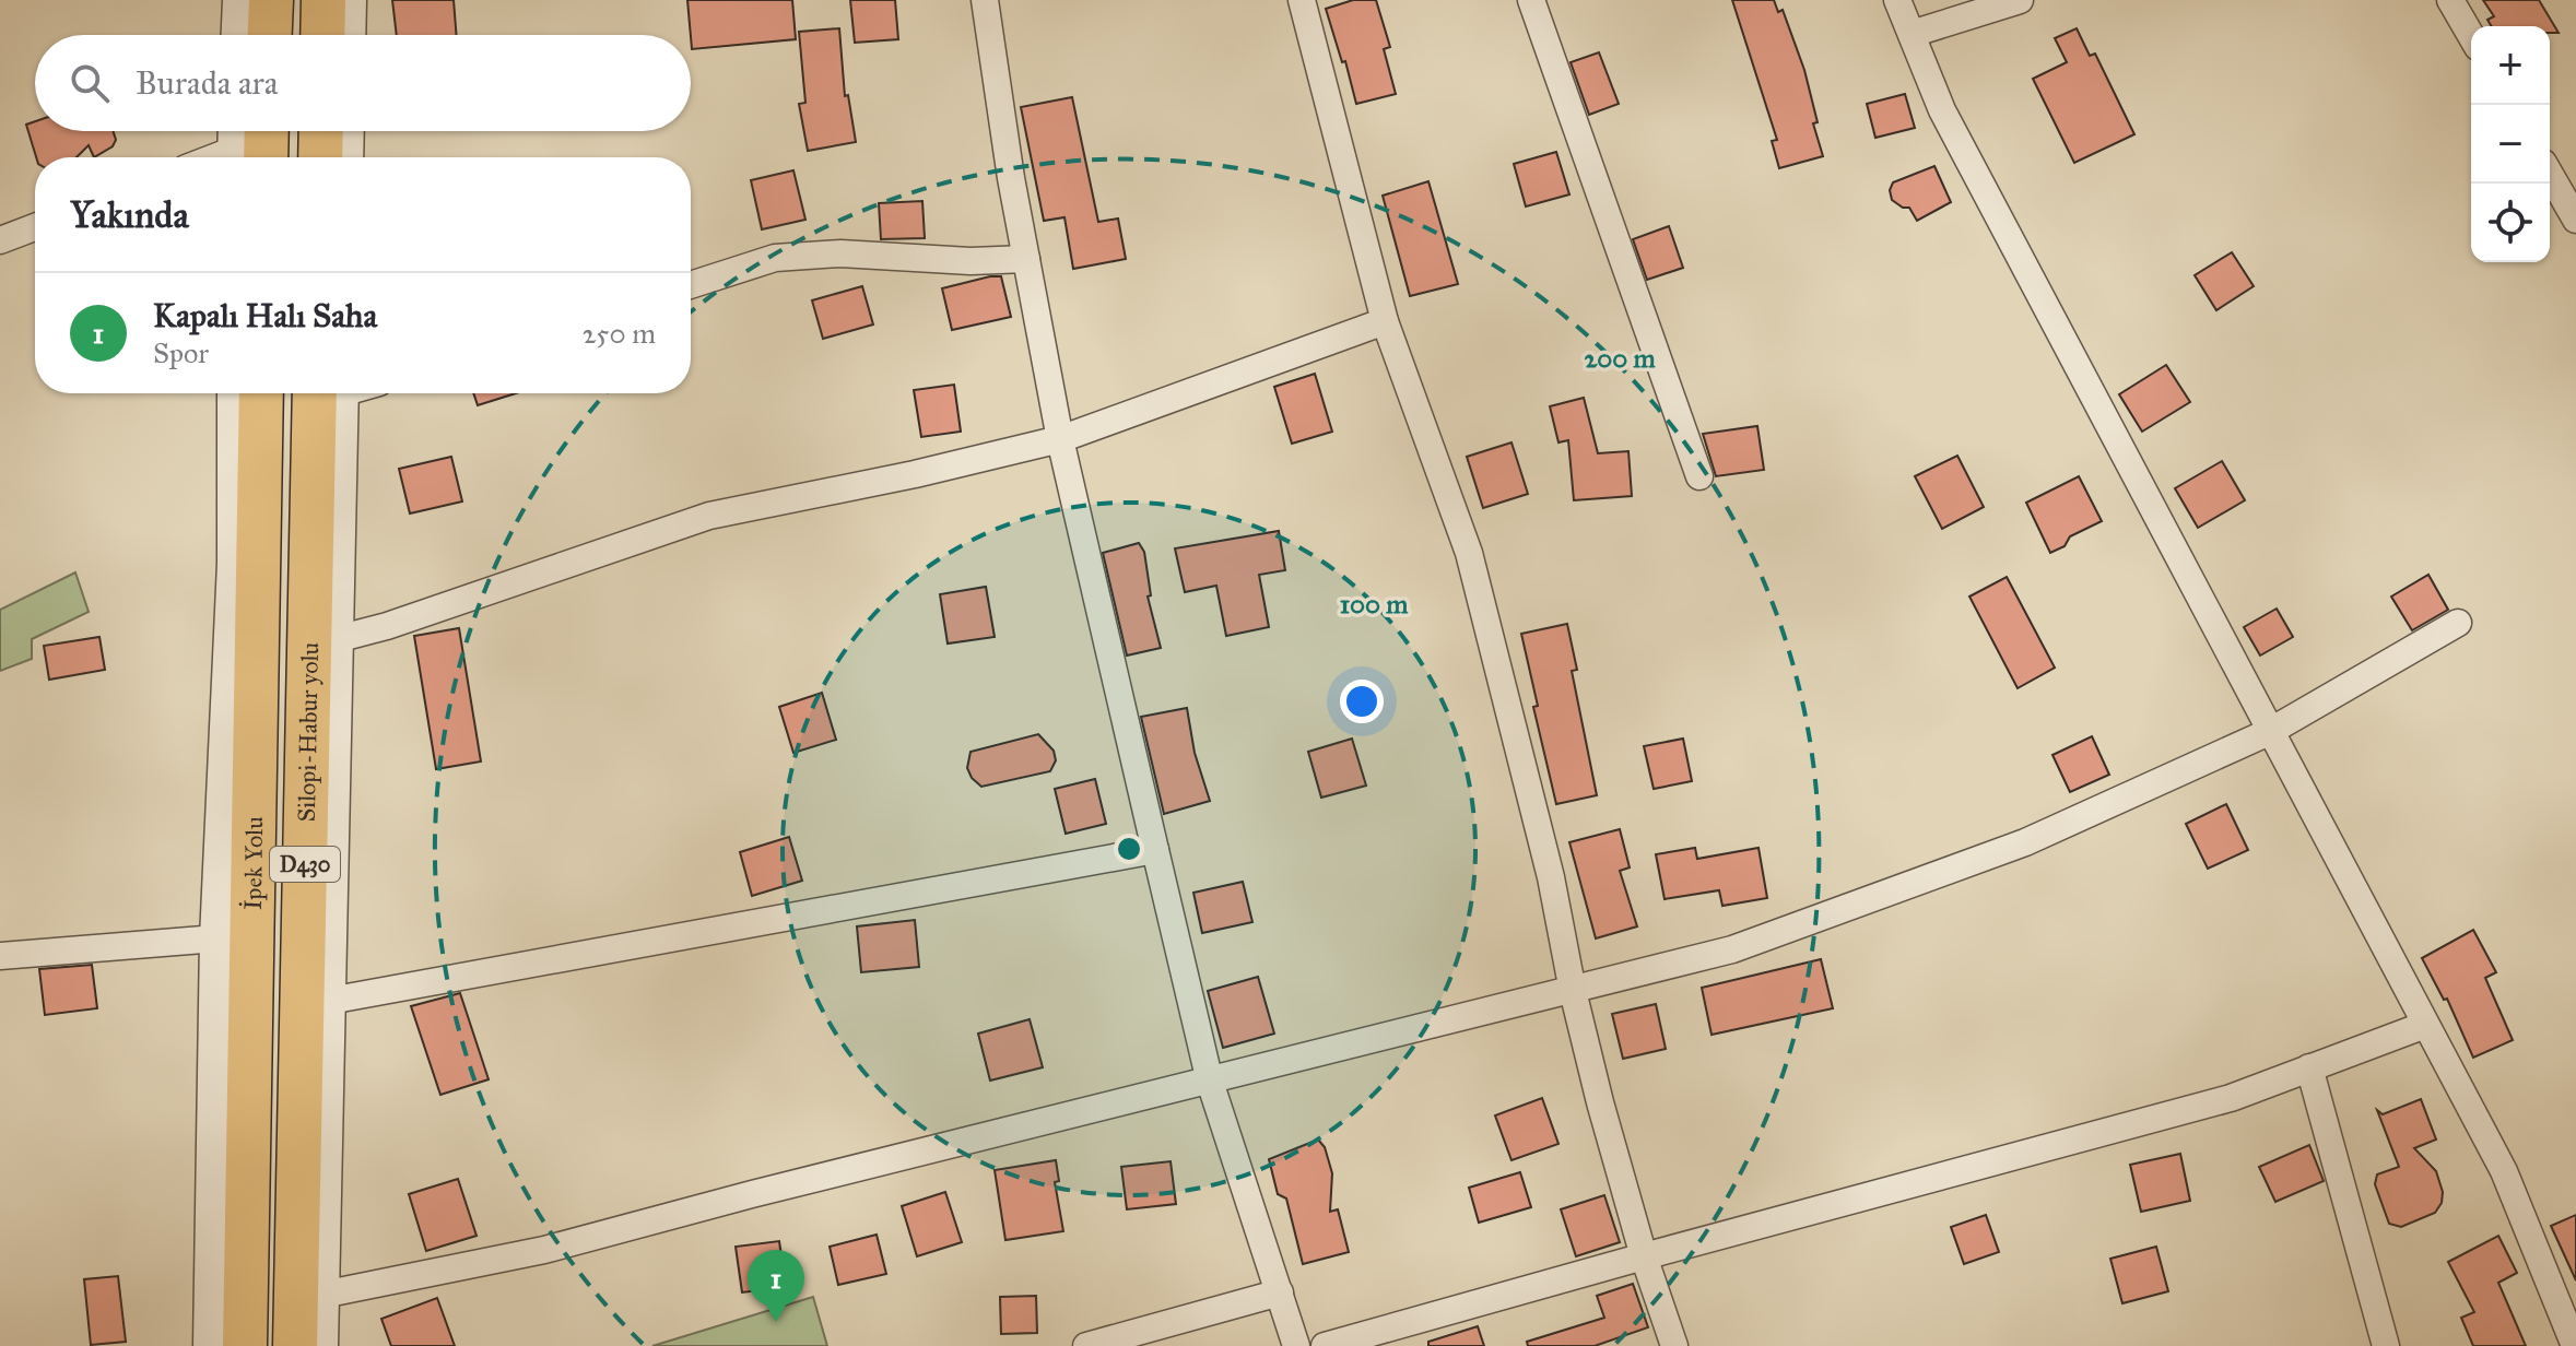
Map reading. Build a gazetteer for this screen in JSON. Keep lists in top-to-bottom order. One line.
{"streets":{"highway":["Silopi-Habur yolu","İpek Yolu","D430"]},"page":{"map_buttons":["+","−"],"search":"Burada ara","heading":"Yakında","list":[{"mark":"1","name":"Kapalı Halı Saha","note":"Spor","value":"250 m"}],"pins":"1"},"rings":["200 m","100 m"]}
